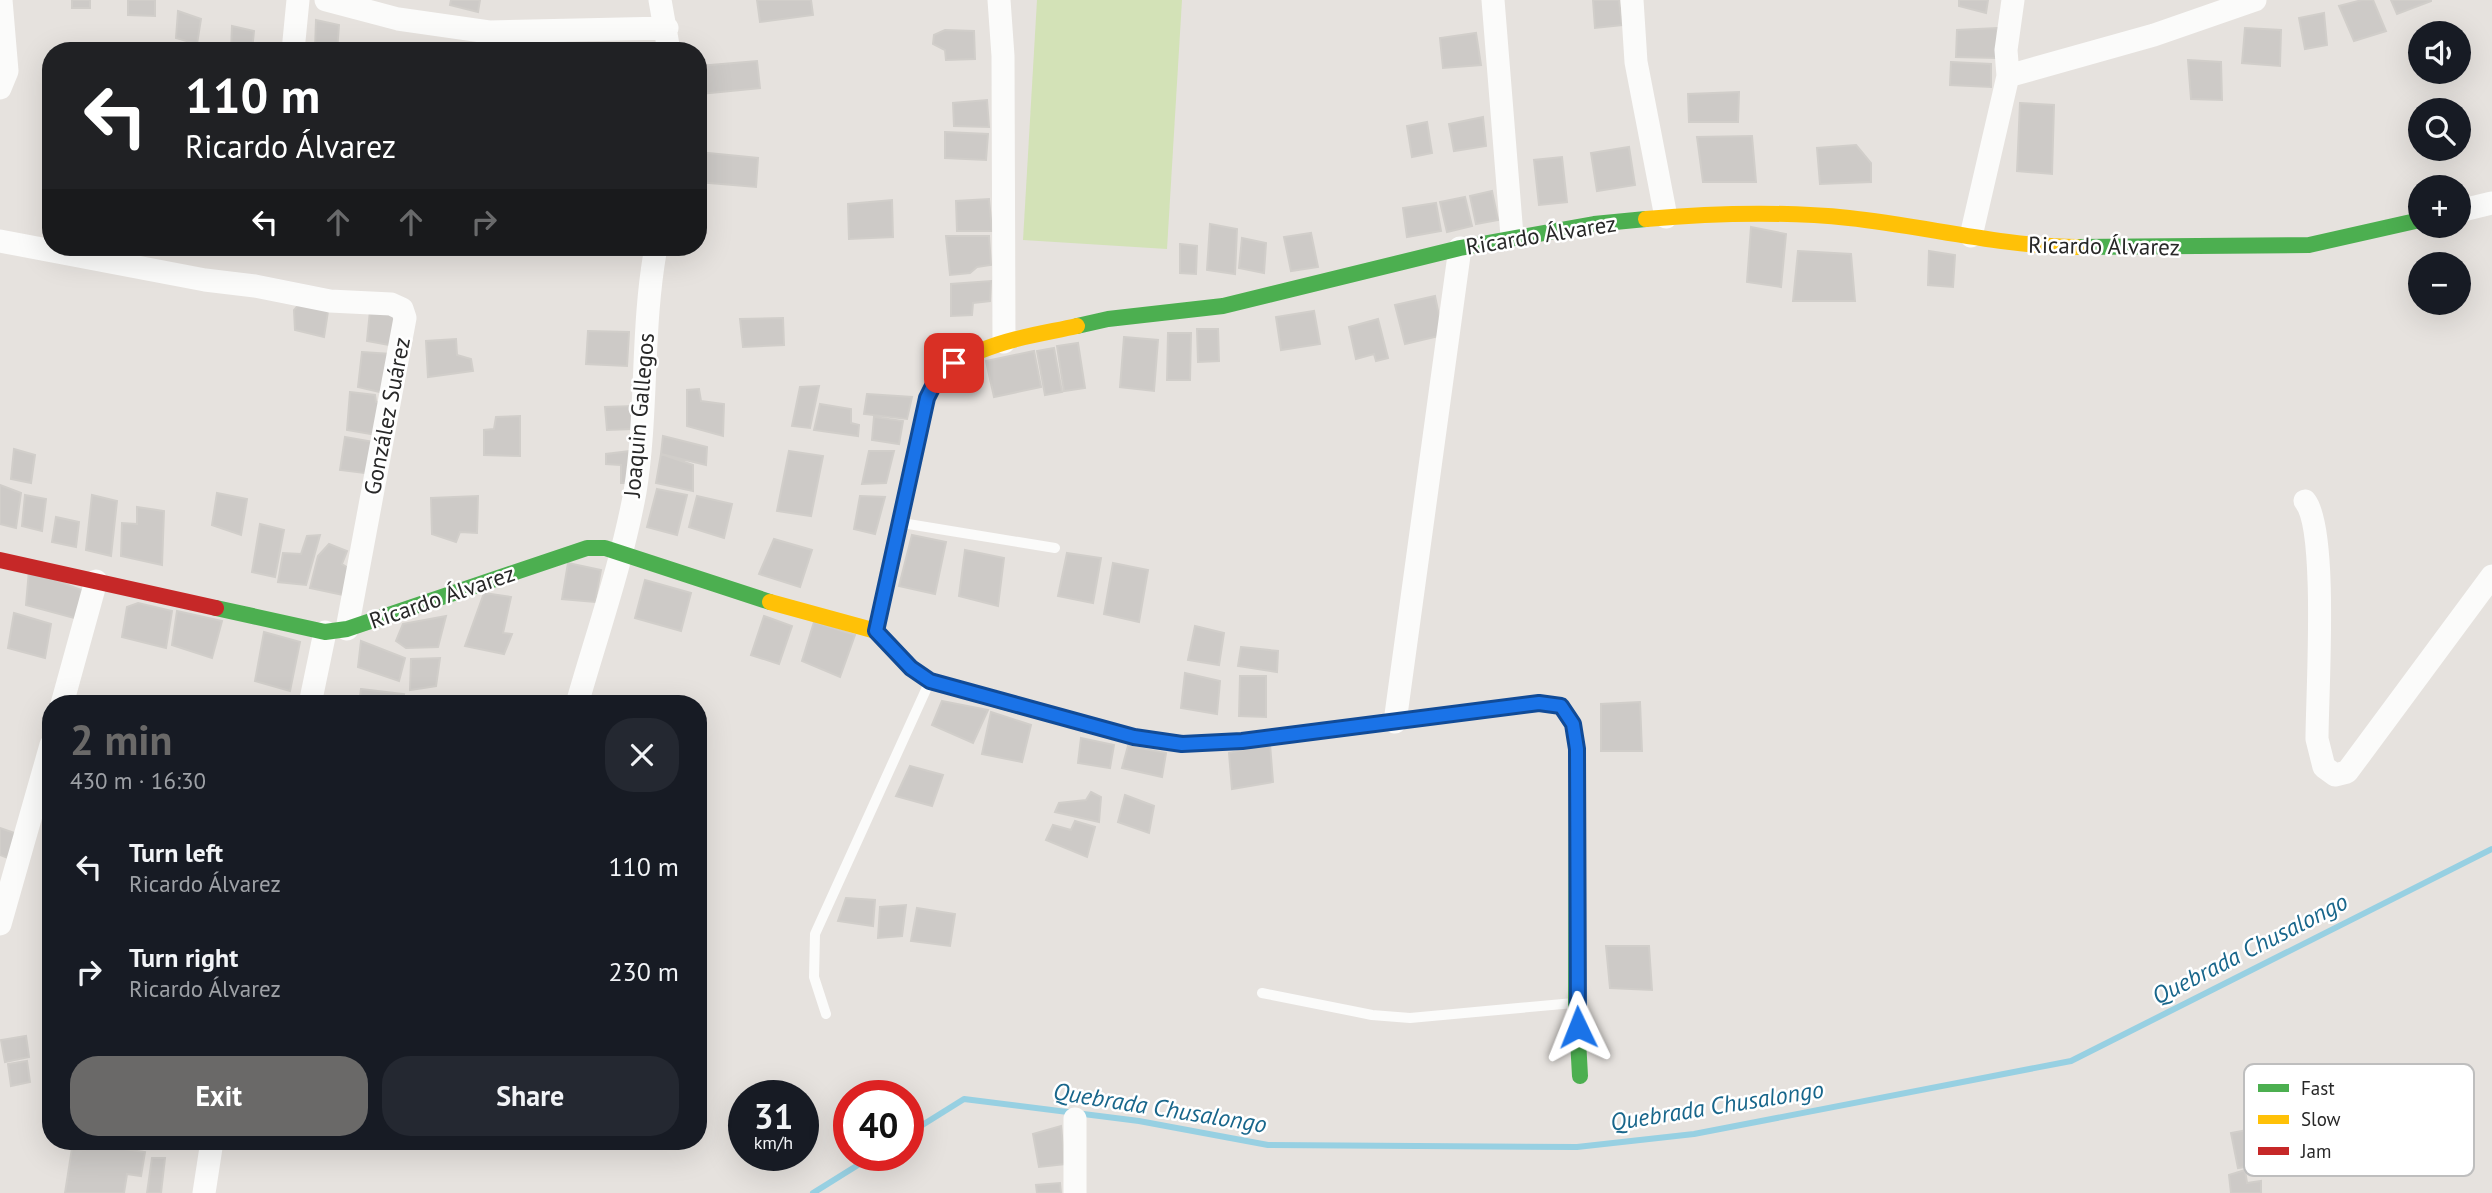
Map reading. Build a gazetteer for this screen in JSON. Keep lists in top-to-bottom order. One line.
{"streets":{"street":["Ricardo Álvarez","Joaquin Gallegos","González Suárez"]},"crossings":[["Ricardo Álvarez","Joaquin Gallegos"],["Ricardo Álvarez","González Suárez"]],"water":["Quebrada Chusalongo"],"legend":["Fast","Slow","Jam"],"page":{"map_buttons":["+","−"],"turn":["110 m","Ricardo Álvarez"],"heading":["2 min","430 m · 16:30"],"list":[{"name":"Turn left","note":"Ricardo Álvarez","value":"110 m"},{"name":"Turn right","note":"Ricardo Álvarez","value":"230 m"}],"buttons":["Exit","Share"],"speed":"31 km/h","limit":"40"}}
